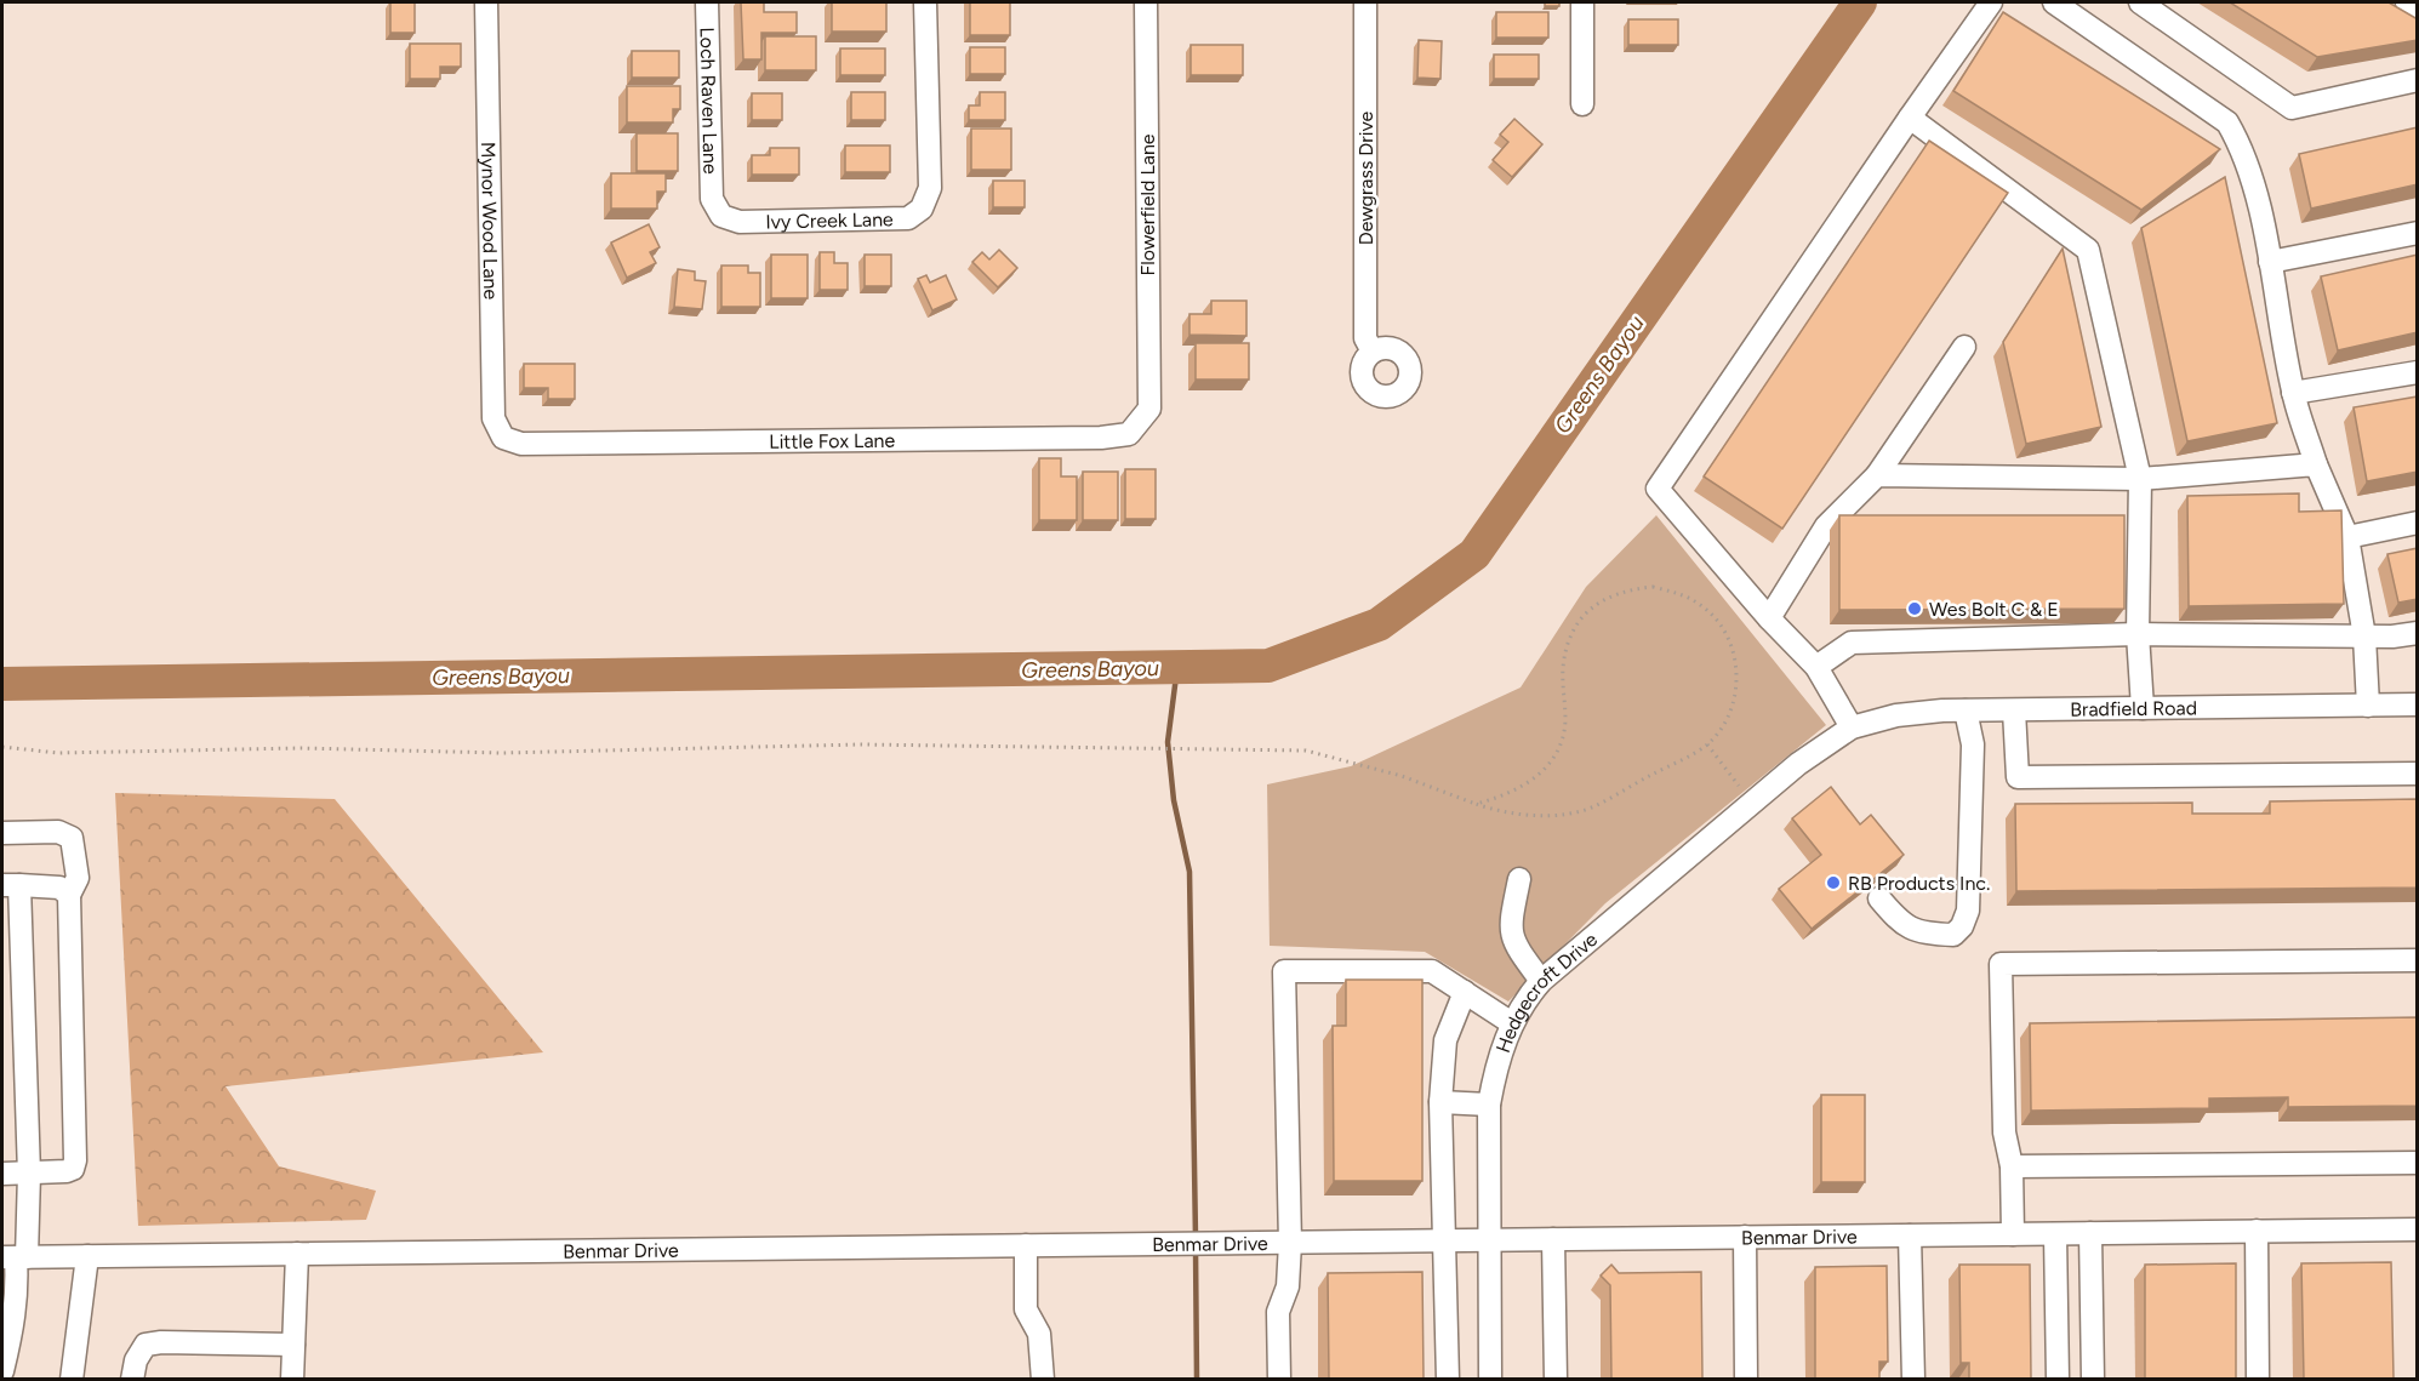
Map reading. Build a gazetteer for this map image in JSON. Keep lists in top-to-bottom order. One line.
{"streets":{"street":["Loch Raven Lane","Dewgrass Drive","Flowerfield Lane","Mynor Wood Lane","Ivy Creek Lane","Little Fox Lane","Bradfield Road","Hedgecroft Drive","Benmar Drive"]},"crossings":[["Loch Raven Lane","Ivy Creek Lane"],["Flowerfield Lane","Little Fox Lane"],["Mynor Wood Lane","Little Fox Lane"],["Bradfield Road","Hedgecroft Drive"],["Hedgecroft Drive","Benmar Drive"]],"water":["Greens Bayou"],"places":["Wes Bolt C & E","RB Products Inc."]}
